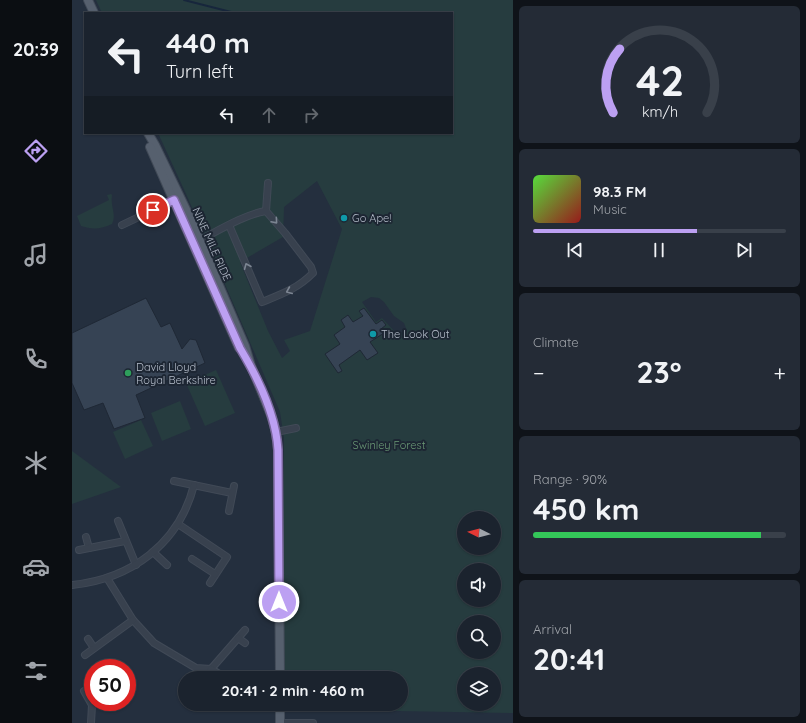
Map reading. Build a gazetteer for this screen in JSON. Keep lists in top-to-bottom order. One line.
{"streets":{"main road":["NINE MILE RIDE"]},"parks":["Swinley Forest"],"places":["Go Ape!","The Look Out","David Lloyd Royal Berkshire"],"north":"left","page":{"tabs":"20:39","turn":["440 m","Turn left"],"song":["98.3 FM","Music"],"tile":["Climate",["Range · 90%","450 km"],["Arrival","20:41"]],"heat":["−","23°","+"],"limit":"50","trip":"20:41 · 2 min · 460 m","gauge":["42","km/h"]}}
